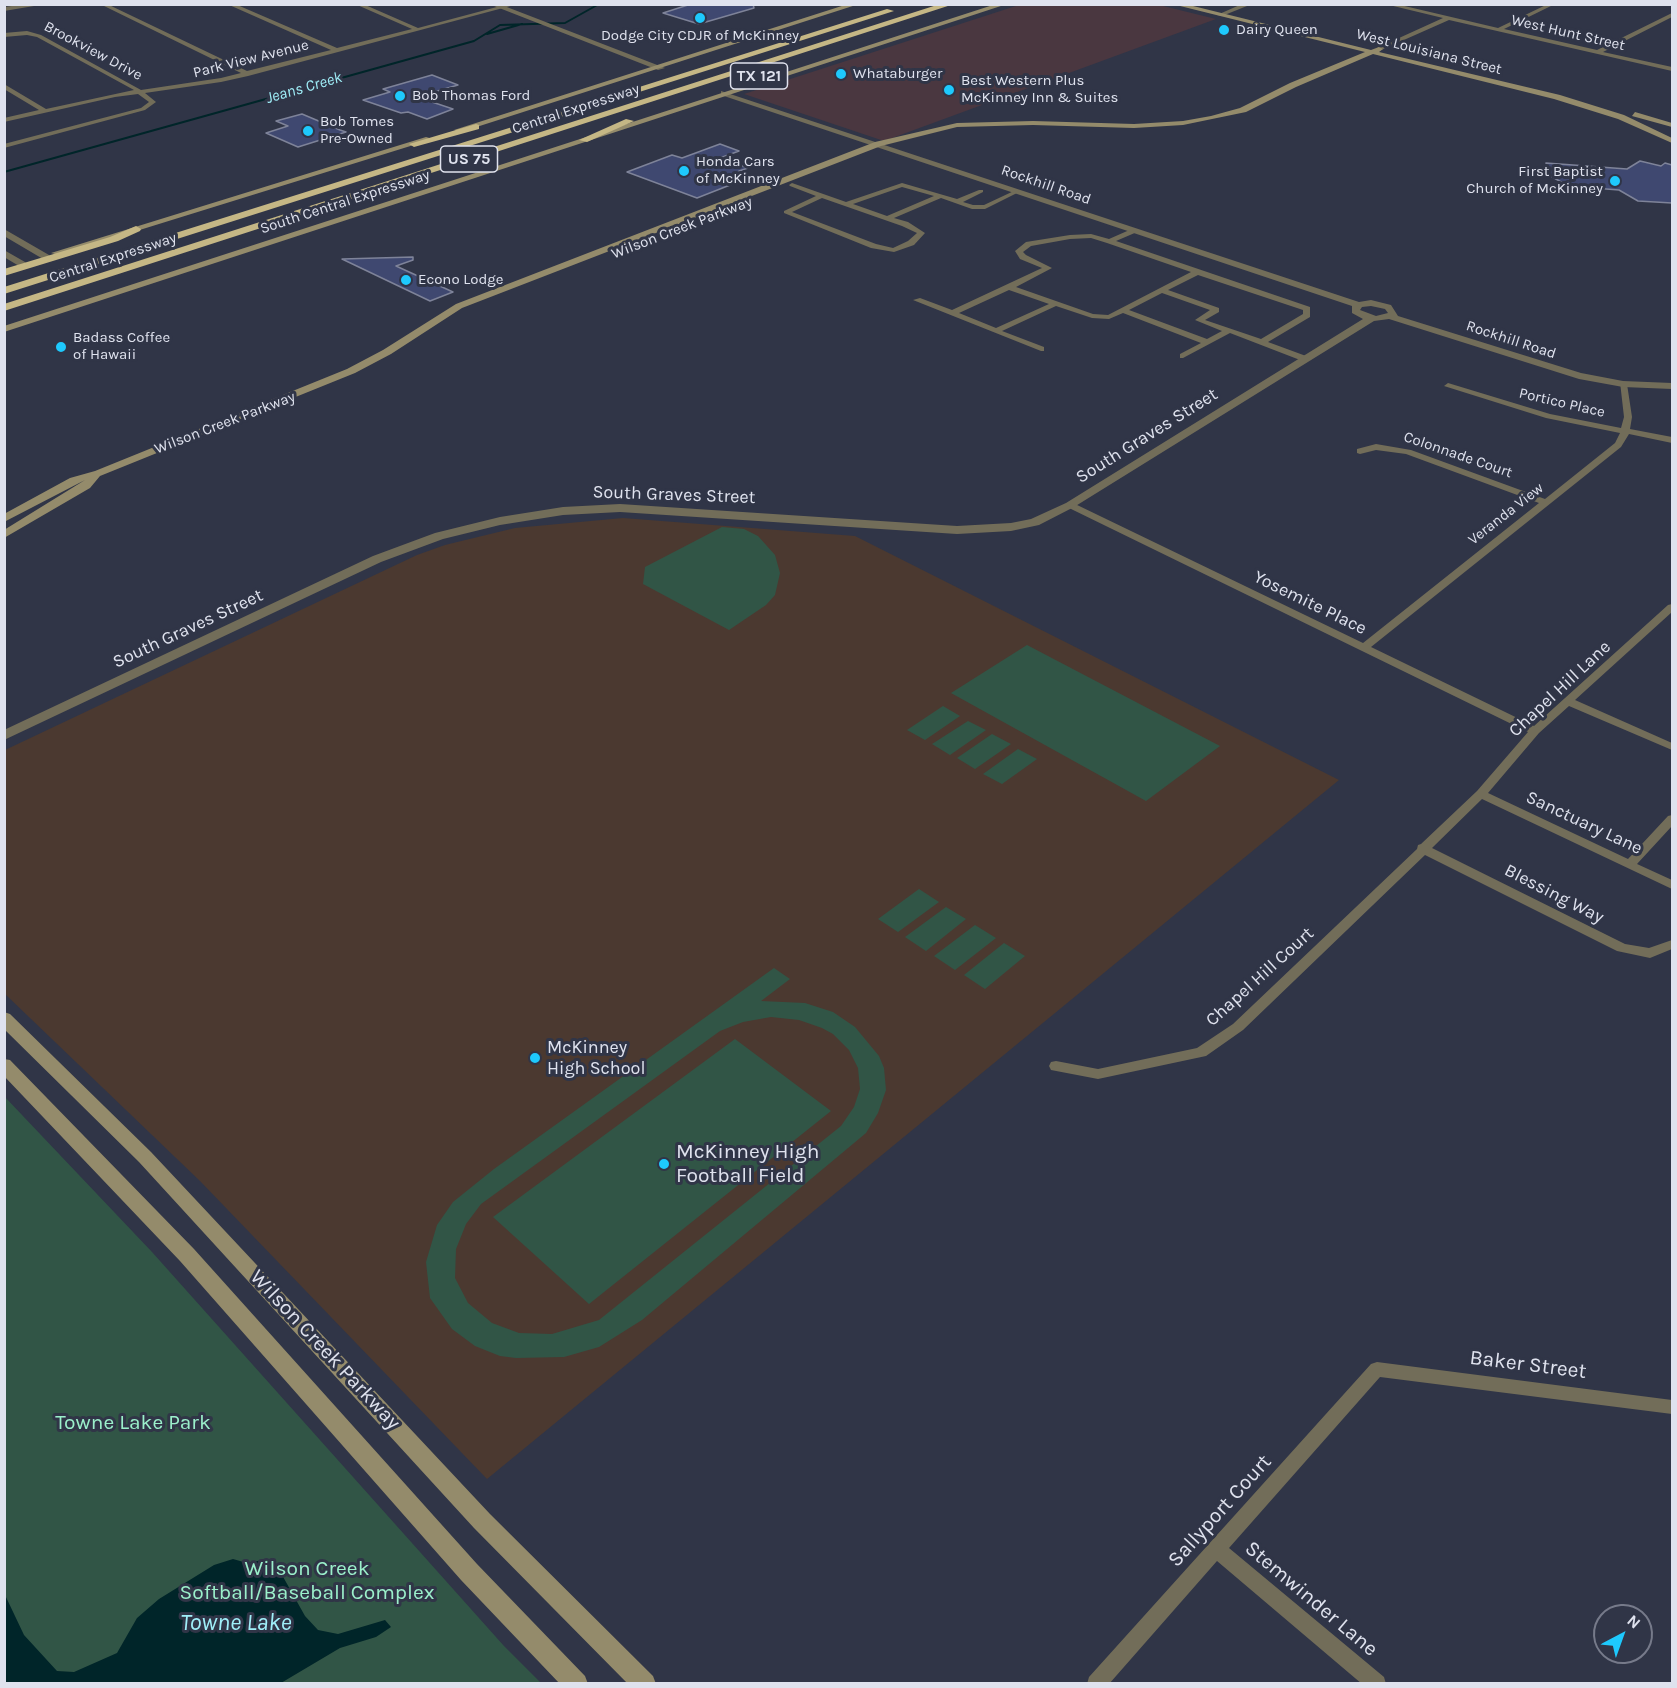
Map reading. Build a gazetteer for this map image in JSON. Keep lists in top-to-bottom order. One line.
{"streets":{"highway":["TX 121","Central Expressway","US 75"],"main road":["West Louisiana Street","South Central Expressway","Wilson Creek Parkway"],"street":["West Hunt Street","Brookview Drive","Park View Avenue","Rockhill Road","Portico Place","South Graves Street","Colonnade Court","Veranda View","Yosemite Place","Chapel Hill Lane","Sanctuary Lane","Blessing Way","Chapel Hill Court","Baker Street","Sallyport Court","Stemwinder Lane"]},"crossings":[["Brookview Drive","Park View Avenue"],["TX 121","Central Expressway"],["TX 121","South Central Expressway"],["Central Expressway","South Central Expressway"],["Rockhill Road","South Central Expressway"],["Rockhill Road","Wilson Creek Parkway"],["Rockhill Road","South Graves Street"],["Portico Place","Veranda View"],["South Graves Street","Yosemite Place"],["Colonnade Court","Veranda View"],["Veranda View","Yosemite Place"],["Yosemite Place","Chapel Hill Lane"],["Chapel Hill Lane","Sanctuary Lane"],["Chapel Hill Lane","Blessing Way"],["Chapel Hill Lane","Chapel Hill Court"],["Blessing Way","Chapel Hill Court"],["Baker Street","Sallyport Court"],["Sallyport Court","Stemwinder Lane"]],"water":["Jeans Creek","Towne Lake"],"parks":["Towne Lake Park","Wilson Creek Softball/Baseball Complex"],"places":["Dodge City CDJR of McKinney","Dairy Queen","Whataburger","Best Western Plus McKinney Inn & Suites","Bob Thomas Ford","Bob Tomes Pre-Owned","Honda Cars of McKinney","First Baptist Church of McKinney","Econo Lodge","Badass Coffee of Hawaii","McKinney High School","McKinney High Football Field"],"north":"top right"}
